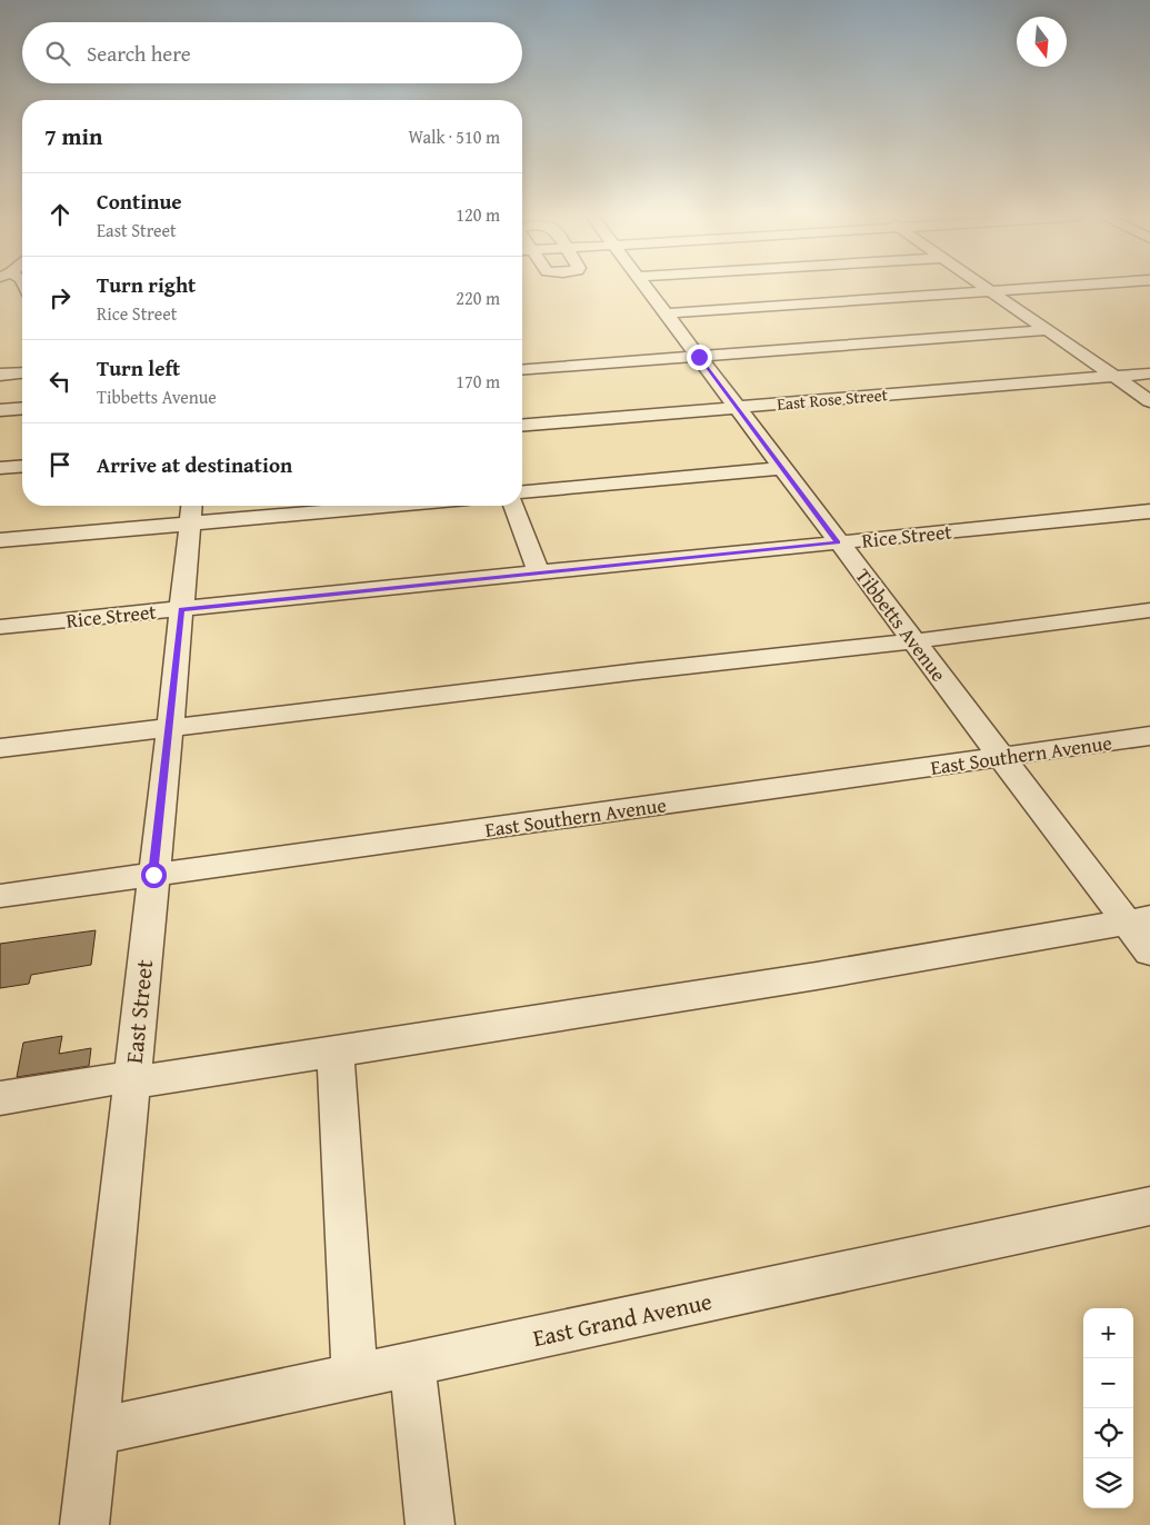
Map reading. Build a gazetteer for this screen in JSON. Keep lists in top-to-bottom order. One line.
{"streets":{"street":["East Rose Street","Rice Street","Tibbetts Avenue","East Southern Avenue","East Street","East Grand Avenue"]},"crossings":[["East Rose Street","Tibbetts Avenue"],["Rice Street","Tibbetts Avenue"],["Rice Street","East Street"],["Tibbetts Avenue","East Southern Avenue"],["East Southern Avenue","East Street"],["East Street","East Grand Avenue"]],"north":"bottom","page":{"search":"Search here","heading":["7 min","Walk · 510 m"],"list":[["Continue","East Street","120 m"],["Turn right","Rice Street","220 m"],["Turn left","Tibbetts Avenue","170 m"],"Arrive at destination"],"map_buttons":["+","−"]}}
